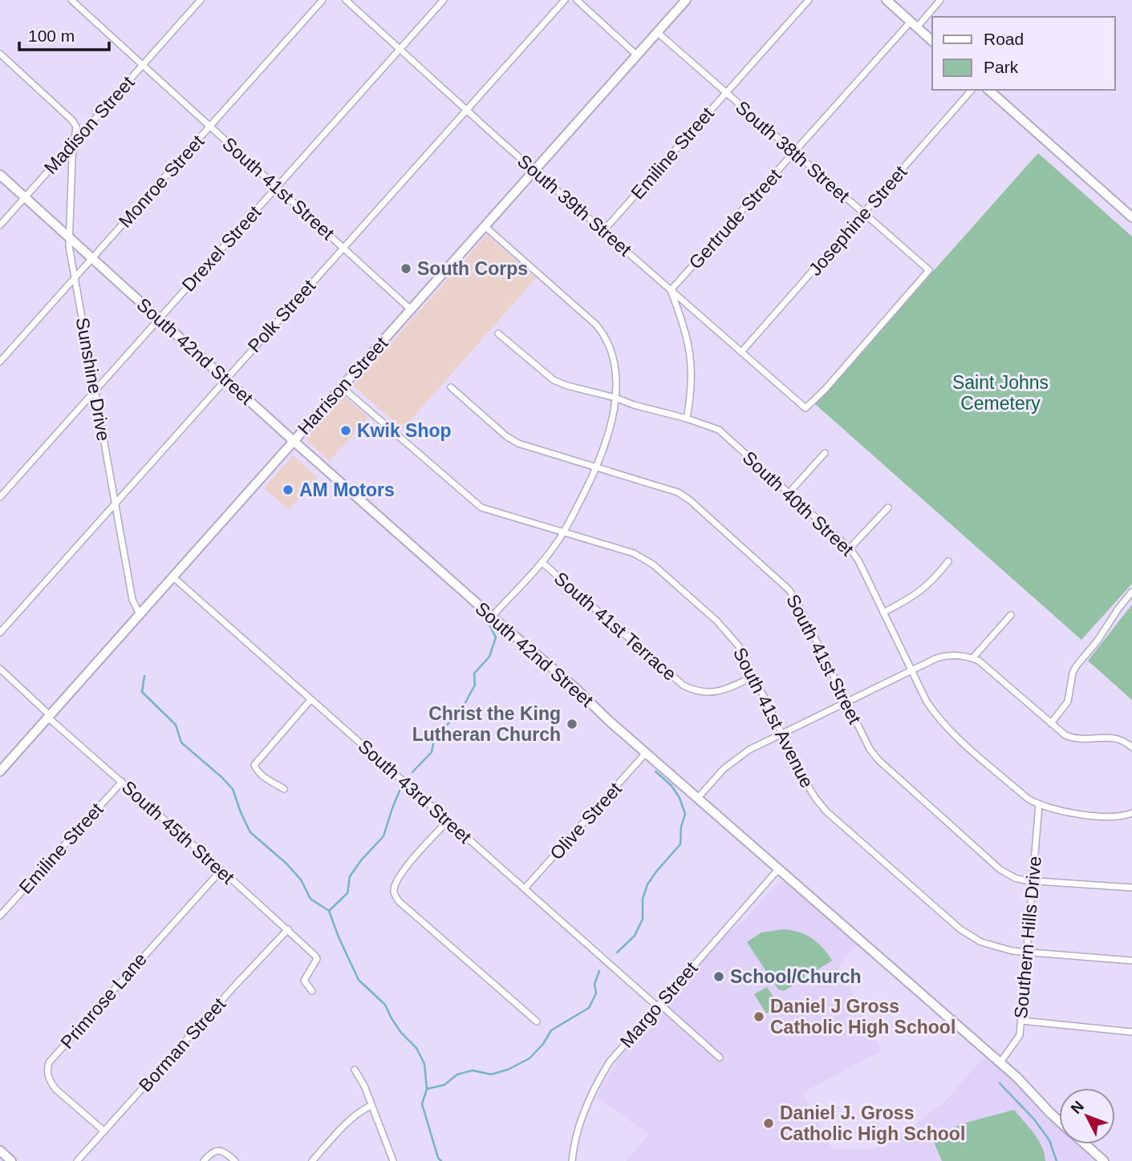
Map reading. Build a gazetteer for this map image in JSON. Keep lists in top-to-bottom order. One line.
{"streets":{"street":["Madison Street","South 38th Street","Emiline Street","Monroe Street","South 41st Street","South 39th Street","Gertrude Street","Josephine Street","Drexel Street","Polk Street","South 42nd Street","Sunshine Drive","Harrison Street","South 40th Street","South 41st Terrace","South 41st Avenue","South 43rd Street","Olive Street","South 45th Street","Southern Hills Drive","Primrose Lane","Margo Street","Borman Street"]},"crossings":[["Madison Street","South 41st Street"],["Madison Street","South 42nd Street"],["Madison Street","Sunshine Drive"],["South 38th Street","Emiline Street"],["South 38th Street","South 39th Street"],["South 38th Street","Gertrude Street"],["South 38th Street","Josephine Street"],["South 38th Street","Harrison Street"],["Emiline Street","South 39th Street"],["Emiline Street","South 45th Street"],["Monroe Street","South 41st Street"],["Monroe Street","South 42nd Street"],["Monroe Street","Sunshine Drive"],["South 41st Street","Drexel Street"],["South 41st Street","Polk Street"],["South 41st Street","Harrison Street"],["South 41st Street","Southern Hills Drive"],["South 39th Street","Gertrude Street"],["South 39th Street","Josephine Street"],["South 39th Street","Drexel Street"],["South 39th Street","Polk Street"],["South 39th Street","Harrison Street"],["Drexel Street","South 42nd Street"],["Drexel Street","Sunshine Drive"],["Polk Street","South 42nd Street"],["Polk Street","Sunshine Drive"],["South 42nd Street","Sunshine Drive"],["South 42nd Street","Harrison Street"],["South 42nd Street","Olive Street"],["South 42nd Street","Southern Hills Drive"],["South 42nd Street","Margo Street"],["Sunshine Drive","Harrison Street"],["Harrison Street","South 41st Avenue"],["Harrison Street","South 43rd Street"],["Harrison Street","South 45th Street"],["South 40th Street","Southern Hills Drive"],["South 41st Terrace","South 41st Avenue"],["South 41st Avenue","Southern Hills Drive"],["South 43rd Street","Olive Street"],["South 43rd Street","Margo Street"],["South 45th Street","Primrose Lane"],["South 45th Street","Borman Street"],["Primrose Lane","Borman Street"]],"parks":["Saint Johns Cemetery"],"places":["South Corps","Kwik Shop","AM Motors","Christ the King Lutheran Church","School/Church","Daniel J Gross Catholic High School","Daniel J. Gross Catholic High School"],"legend":["Road","Park"],"scale_bar":"100 m","north":"top left"}
